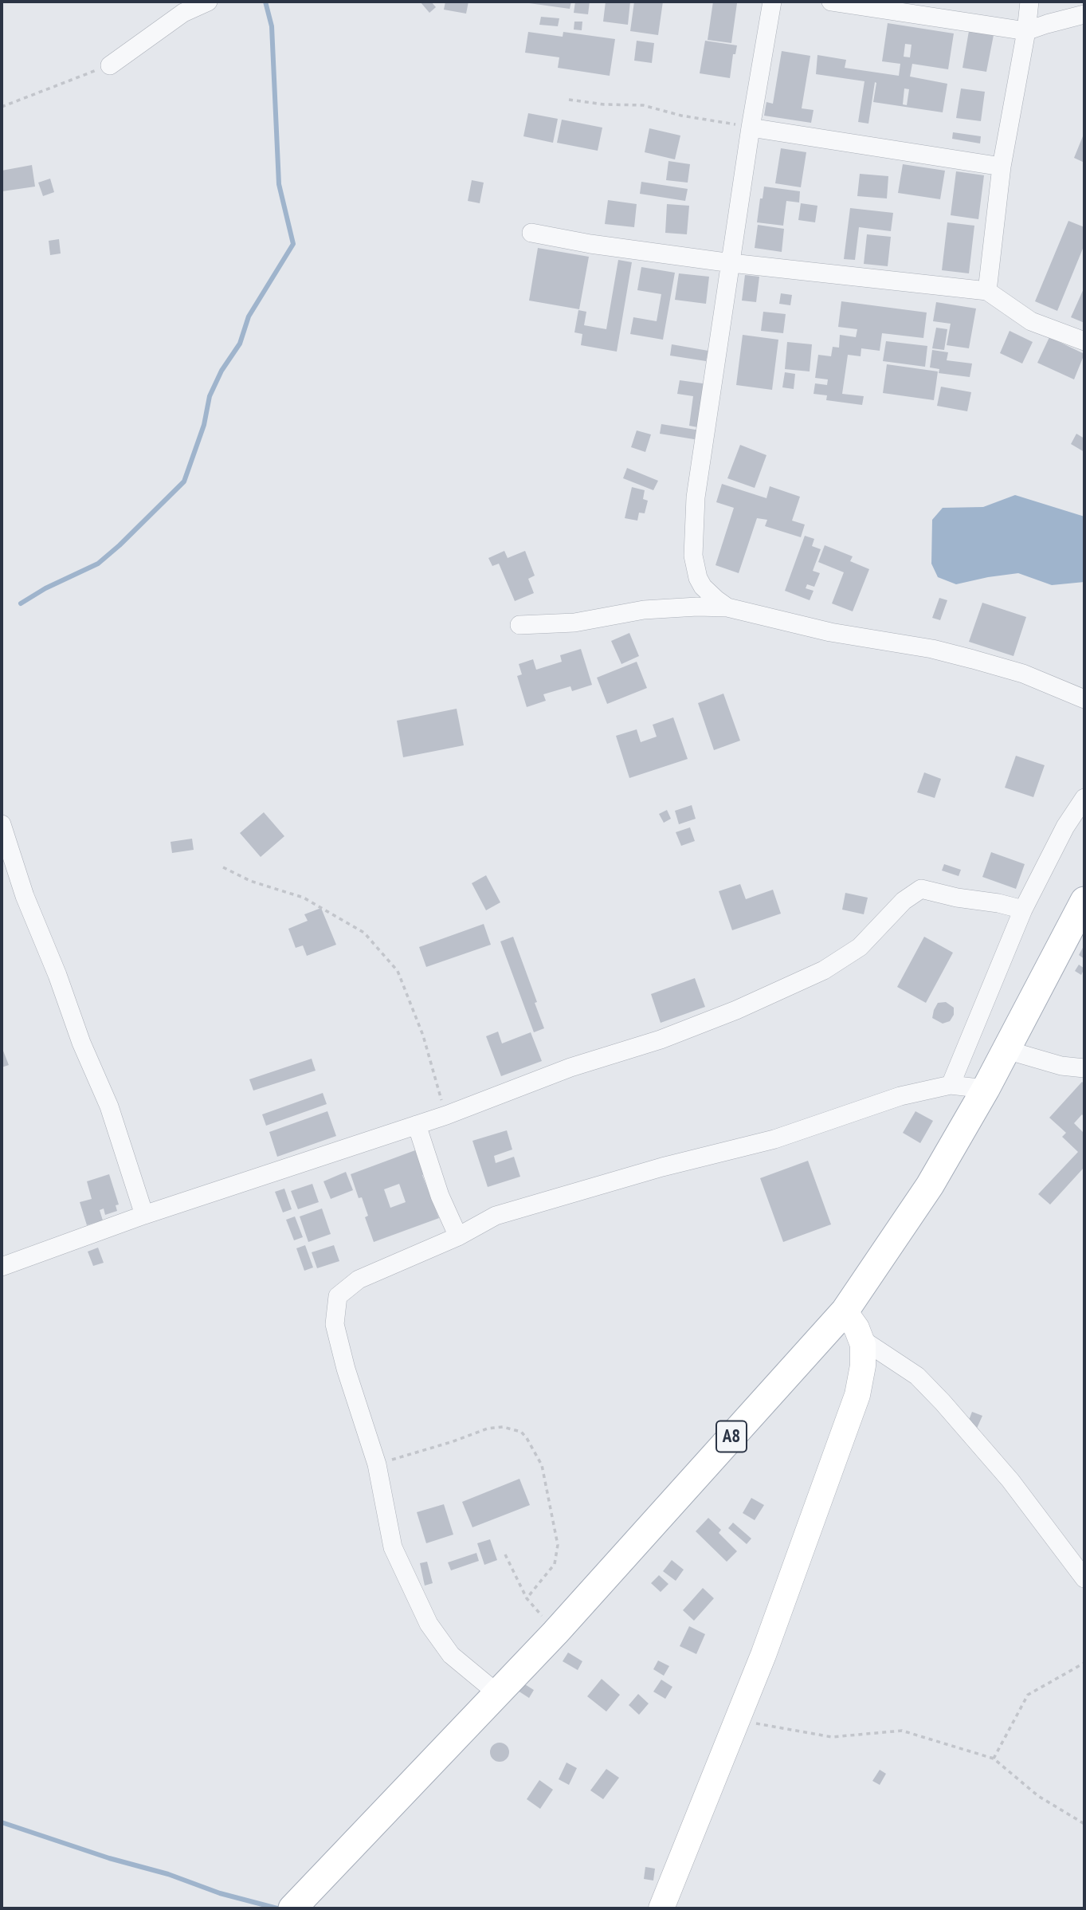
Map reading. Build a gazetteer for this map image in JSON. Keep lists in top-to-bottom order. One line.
{"streets":{"main road":["A8"]}}
